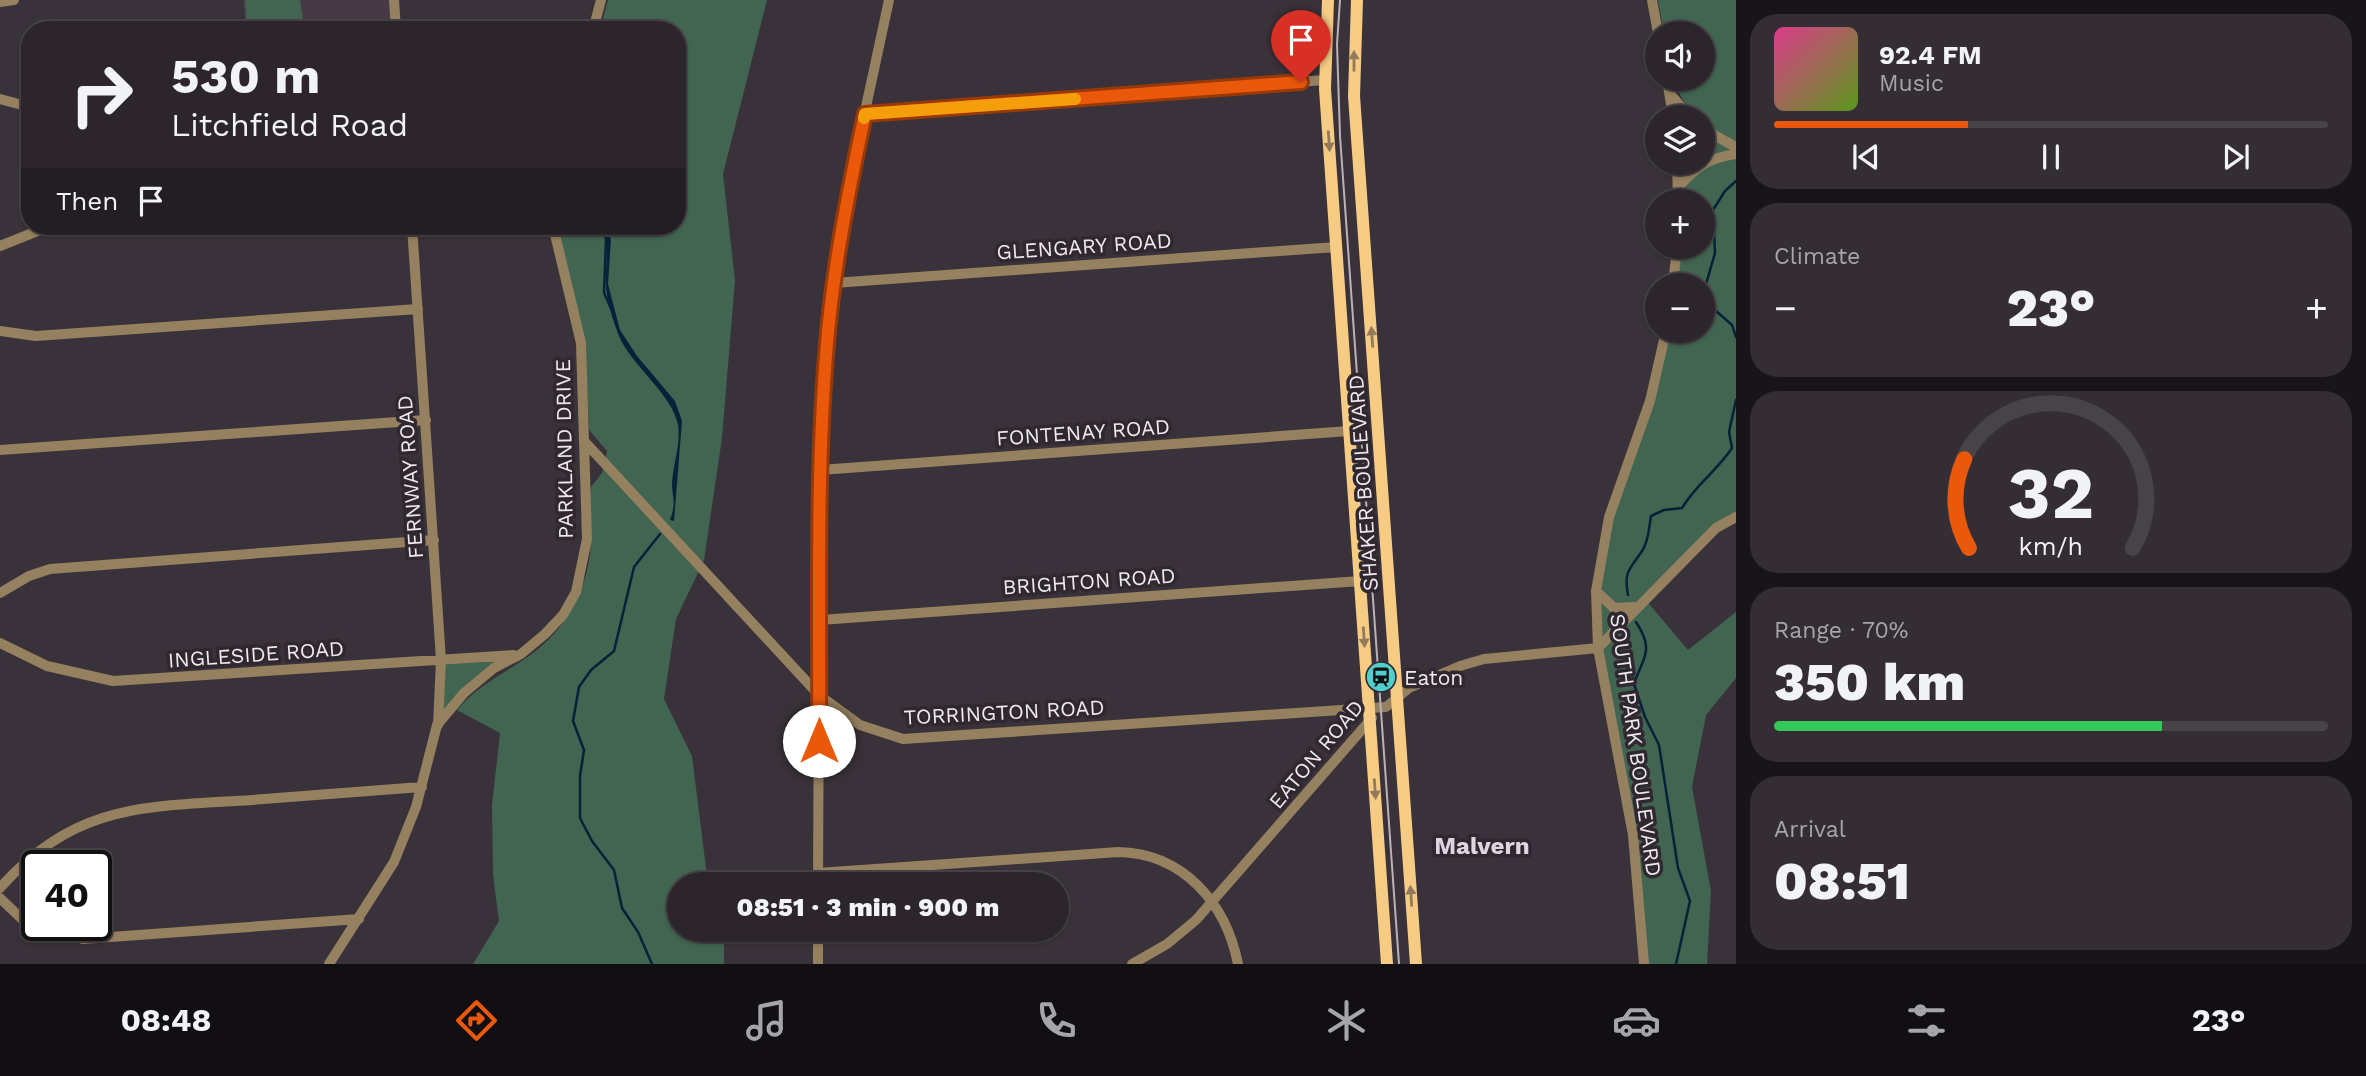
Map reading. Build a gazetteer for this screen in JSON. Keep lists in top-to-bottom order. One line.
{"streets":{"main road":["SHAKER BOULEVARD"],"street":["GLENGARY ROAD","FONTENAY ROAD","PARKLAND DRIVE","FERNWAY ROAD","BRIGHTON ROAD","INGLESIDE ROAD","TORRINGTON ROAD","SOUTH PARK BOULEVARD","EATON ROAD"]},"crossings":[["GLENGARY ROAD","SHAKER BOULEVARD"],["FONTENAY ROAD","SHAKER BOULEVARD"],["PARKLAND DRIVE","FERNWAY ROAD"],["PARKLAND DRIVE","INGLESIDE ROAD"],["PARKLAND DRIVE","TORRINGTON ROAD"],["FERNWAY ROAD","INGLESIDE ROAD"],["SHAKER BOULEVARD","BRIGHTON ROAD"],["SHAKER BOULEVARD","TORRINGTON ROAD"],["SHAKER BOULEVARD","EATON ROAD"],["TORRINGTON ROAD","EATON ROAD"],["SOUTH PARK BOULEVARD","EATON ROAD"]],"districts":["Malvern"],"places":{"station":["Eaton"]},"page":{"map_buttons":["+","−"],"turn":["530 m","Litchfield Road"],"song":["92.4 FM","Music"],"then":"Then","tile":["Climate",["Range · 70%","350 km"],["Arrival","08:51"]],"heat":["−","23°","+"],"limit":"40","trip":"08:51 · 3 min · 900 m","tabs":["08:48","23°"],"gauge":["32","km/h"]}}
